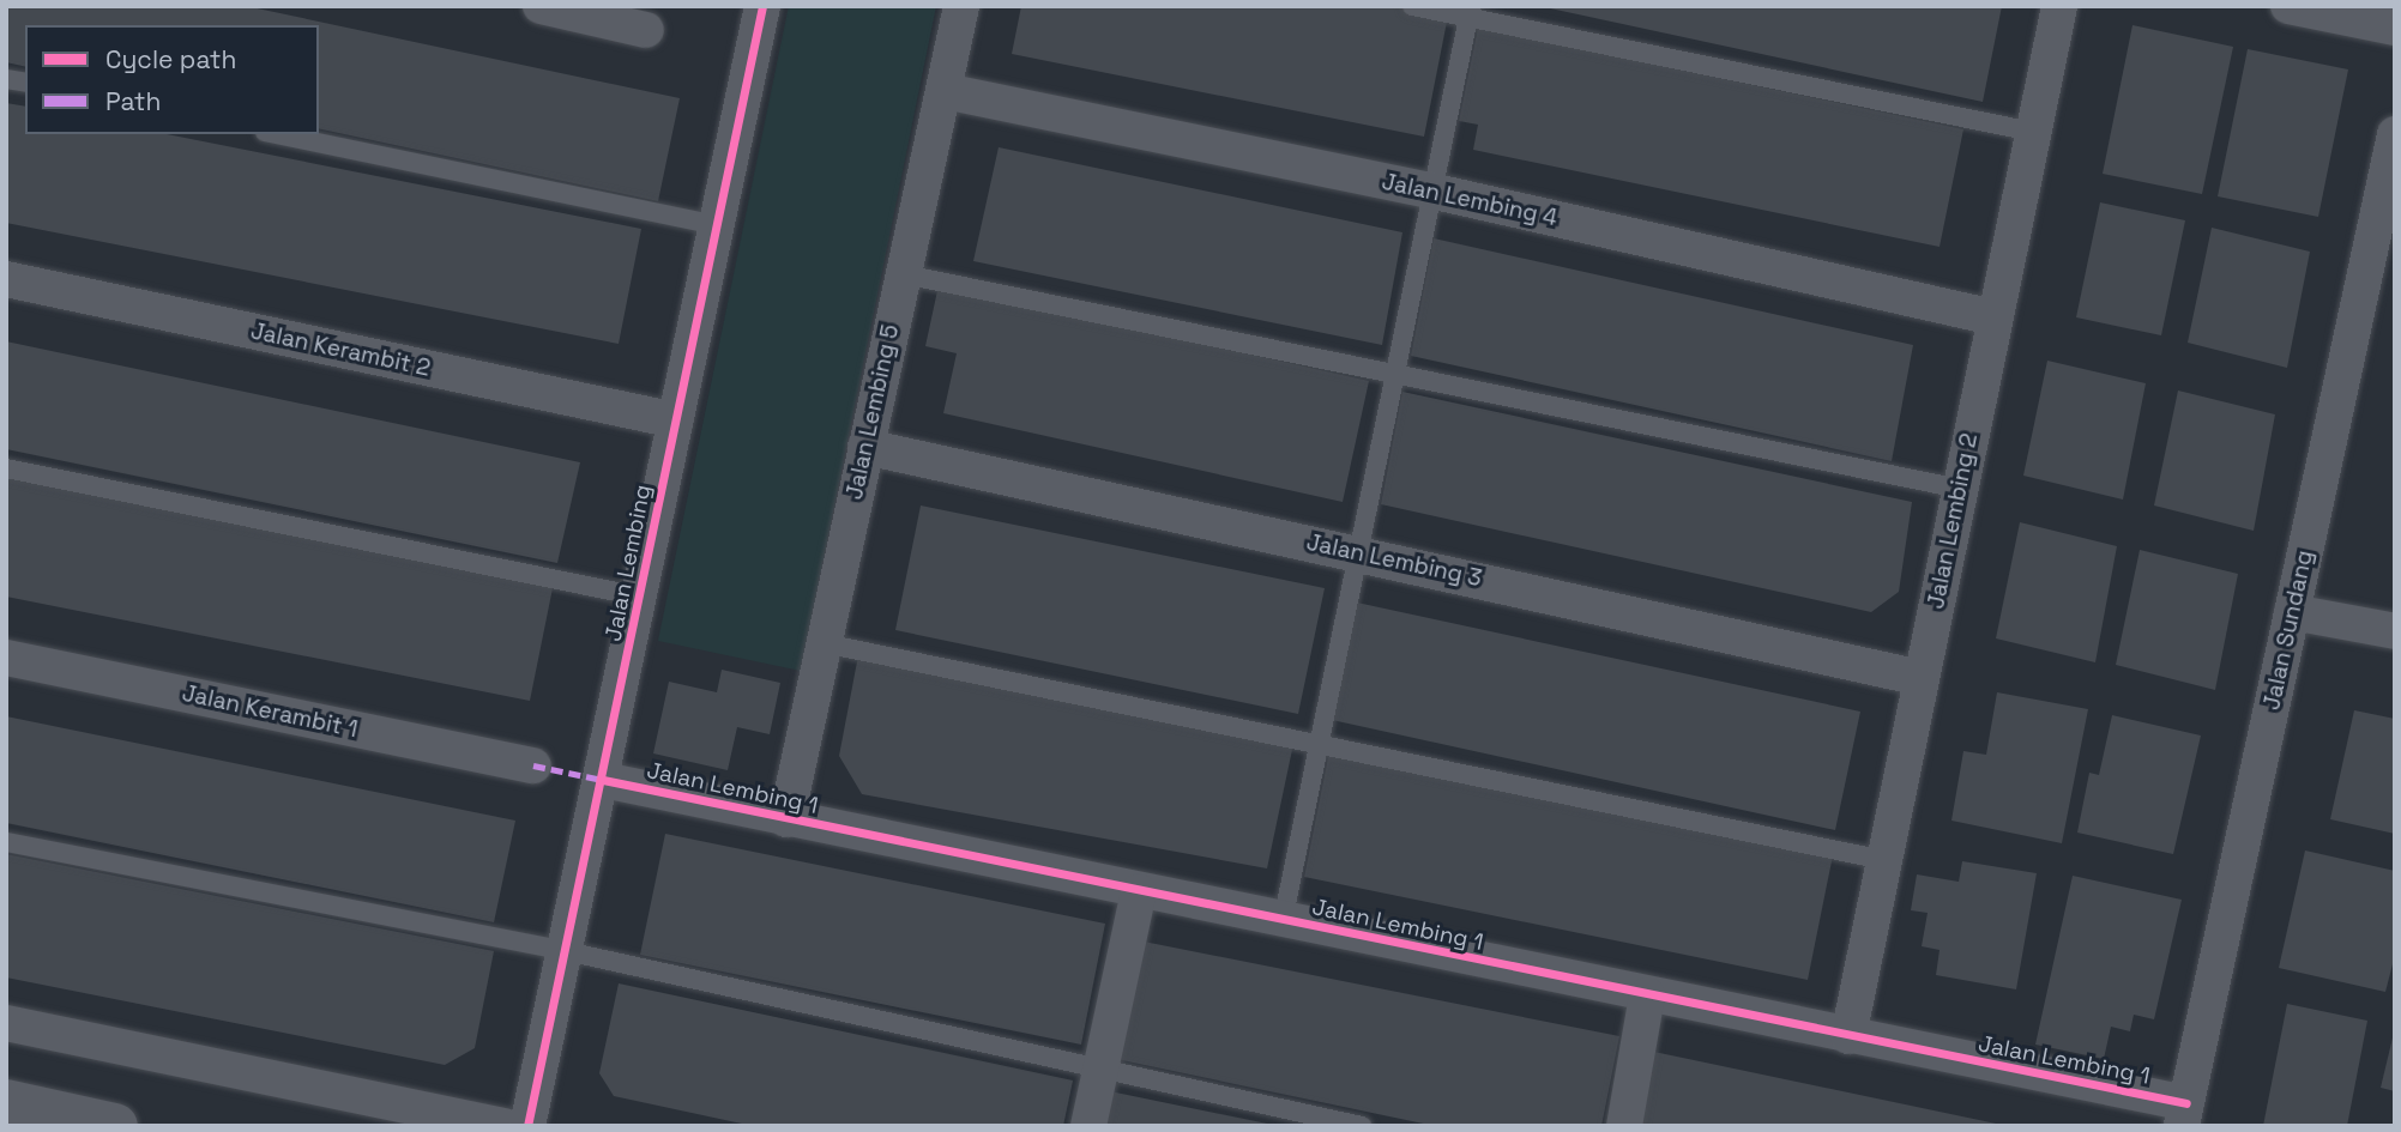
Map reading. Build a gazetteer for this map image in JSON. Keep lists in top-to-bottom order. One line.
{"streets":{"street":["Jalan Lembing 4","Jalan Kerambit 2","Jalan Lembing 5","Jalan Lembing 2","Jalan Lembing 3","Jalan Lembing","Jalan Sundang","Jalan Kerambit 1","Jalan Lembing 1"]},"crossings":[["Jalan Lembing 4","Jalan Lembing 5"],["Jalan Lembing 4","Jalan Lembing 2"],["Jalan Kerambit 2","Jalan Lembing"],["Jalan Lembing 5","Jalan Lembing 3"],["Jalan Lembing 5","Jalan Lembing 1"],["Jalan Lembing 2","Jalan Lembing 3"],["Jalan Lembing 2","Jalan Lembing 1"],["Jalan Lembing","Jalan Lembing 1"],["Jalan Sundang","Jalan Lembing 1"]],"legend":["Cycle path","Path"]}
